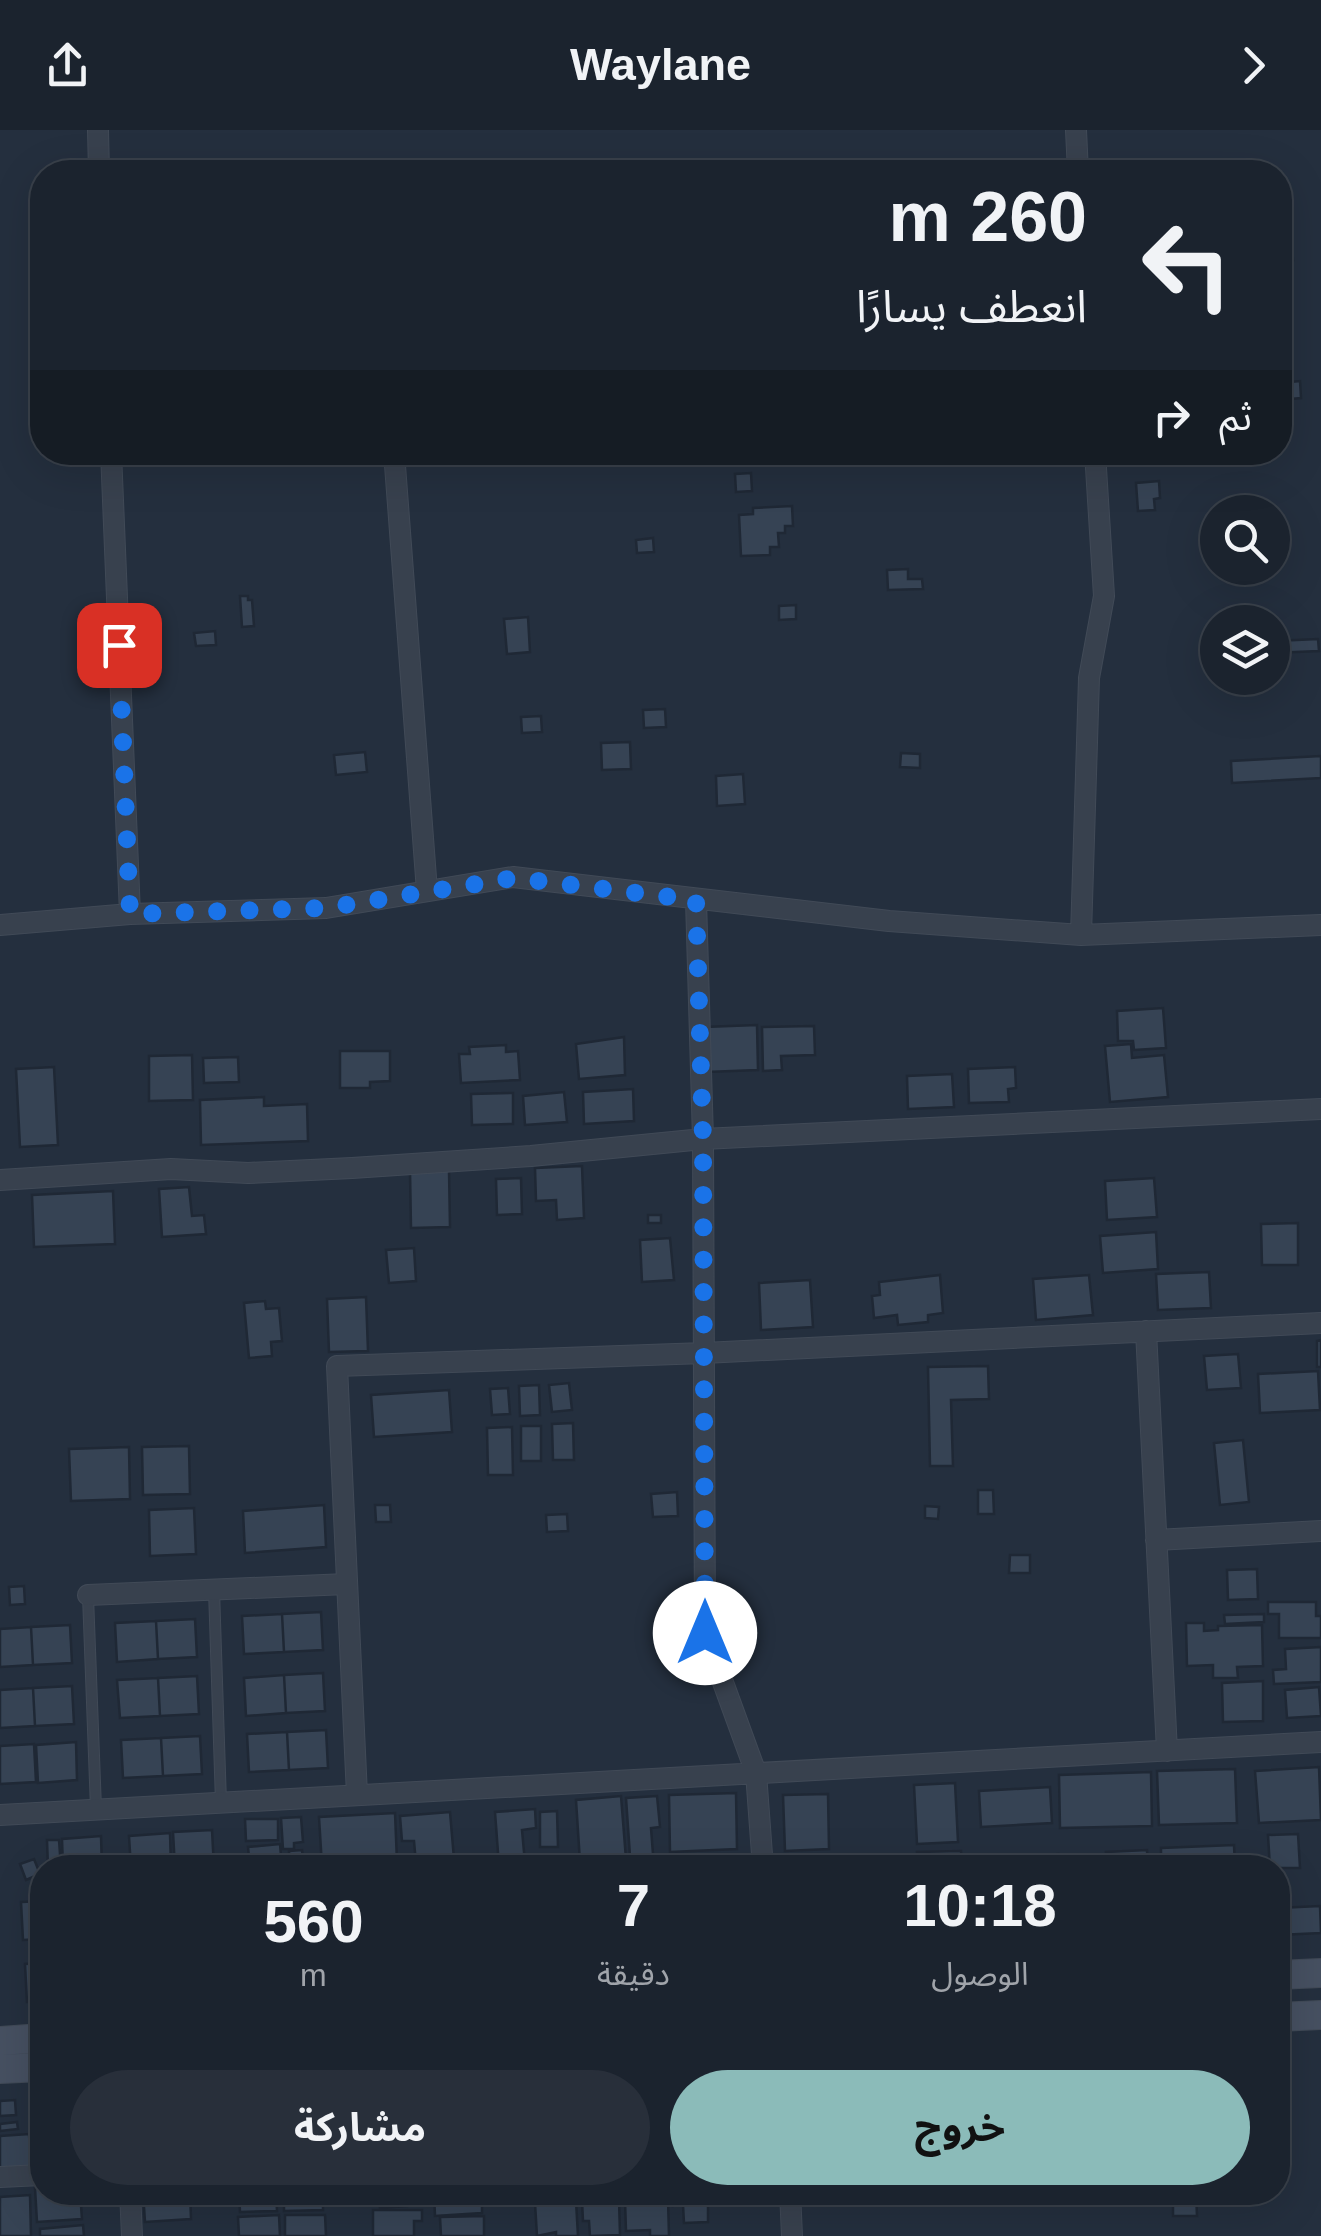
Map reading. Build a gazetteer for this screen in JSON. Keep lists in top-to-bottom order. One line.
{"page":{"header":"Waylane","turn":["260 m","انعطف يسارًا"],"then":"ثم","eta":["10:18","الوصول","7","دقيقة","560","m"],"buttons":["خروج","مشاركة"]}}
